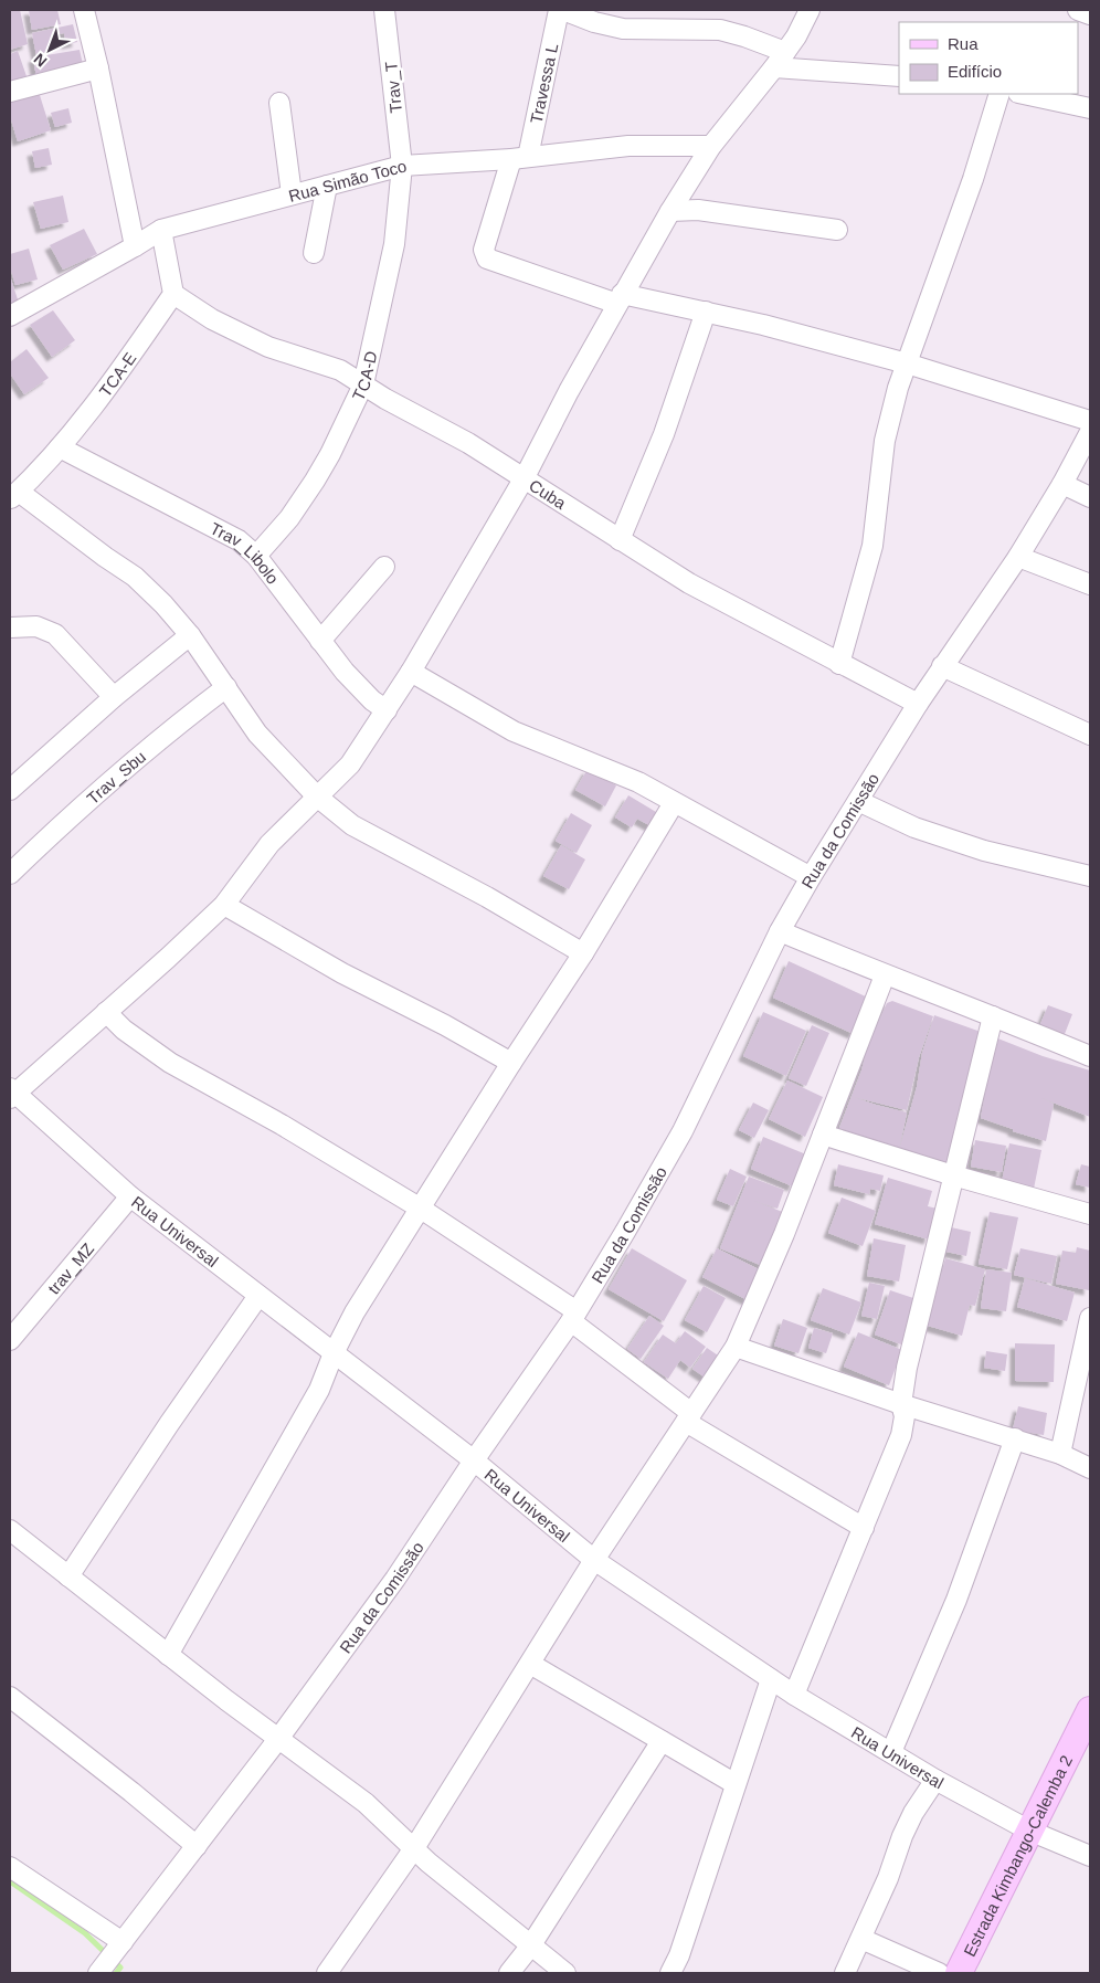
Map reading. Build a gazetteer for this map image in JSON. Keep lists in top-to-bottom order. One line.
{"streets":{"main road":["Estrada Kimbango-Calemba 2"],"street":["Travessa L","Trav_T","Rua Simão Toco","TCA-E","TCA-D","Cuba","Trav_Libolo","Trav_Sbu","Rua da Comissão","Rua Universal","trav_MZ"]},"crossings":[["Travessa L","Rua Simão Toco"],["Trav_T","Rua Simão Toco"],["Trav_T","TCA-D"],["Rua Simão Toco","TCA-D"],["TCA-E","Cuba"],["TCA-E","Trav_Libolo"],["TCA-D","Cuba"],["TCA-D","Trav_Libolo"],["Cuba","Rua da Comissão"],["Rua da Comissão","Rua Universal"],["Rua Universal","trav_MZ"],["Rua Universal","Estrada Kimbango-Calemba 2"]],"legend":["Rua","Edifício"],"north":"bottom left"}
